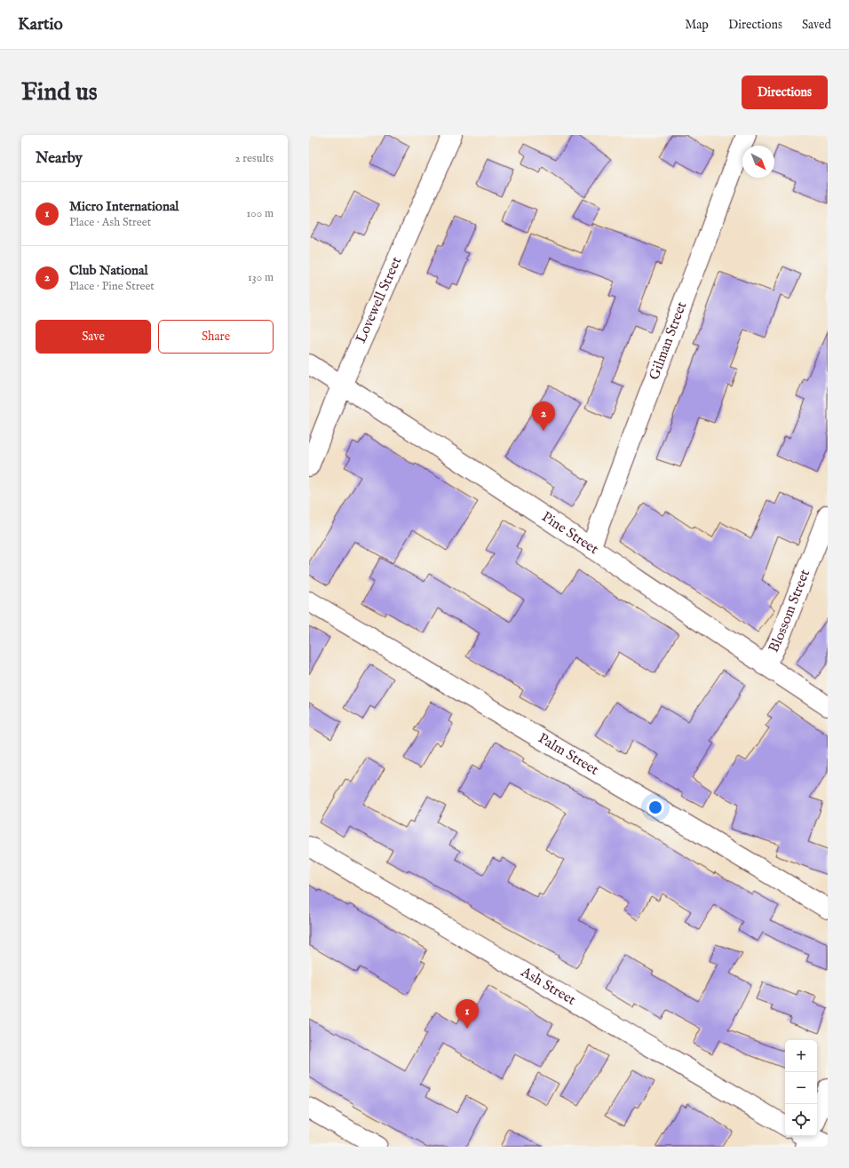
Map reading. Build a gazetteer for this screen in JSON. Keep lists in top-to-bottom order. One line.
{"streets":{"street":["Lovewell Street","Gilman Street","Pine Street","Blossom Street","Palm Street","Ash Street"]},"crossings":[["Lovewell Street","Pine Street"],["Gilman Street","Pine Street"],["Pine Street","Blossom Street"]],"north":"bottom right","page":{"header":"Kartio","nav":["Map","Directions","Saved"],"buttons":["Directions",["Save","Share"]],"title":"Find us","heading":["Nearby","2 results"],"list":[{"mark":"1","name":"Micro International","note":"Place · Ash Street","value":"100 m"},{"mark":"2","name":"Club National","note":"Place · Pine Street","value":"130 m"}],"pins":["2","1"],"map_buttons":["+","−"]}}
